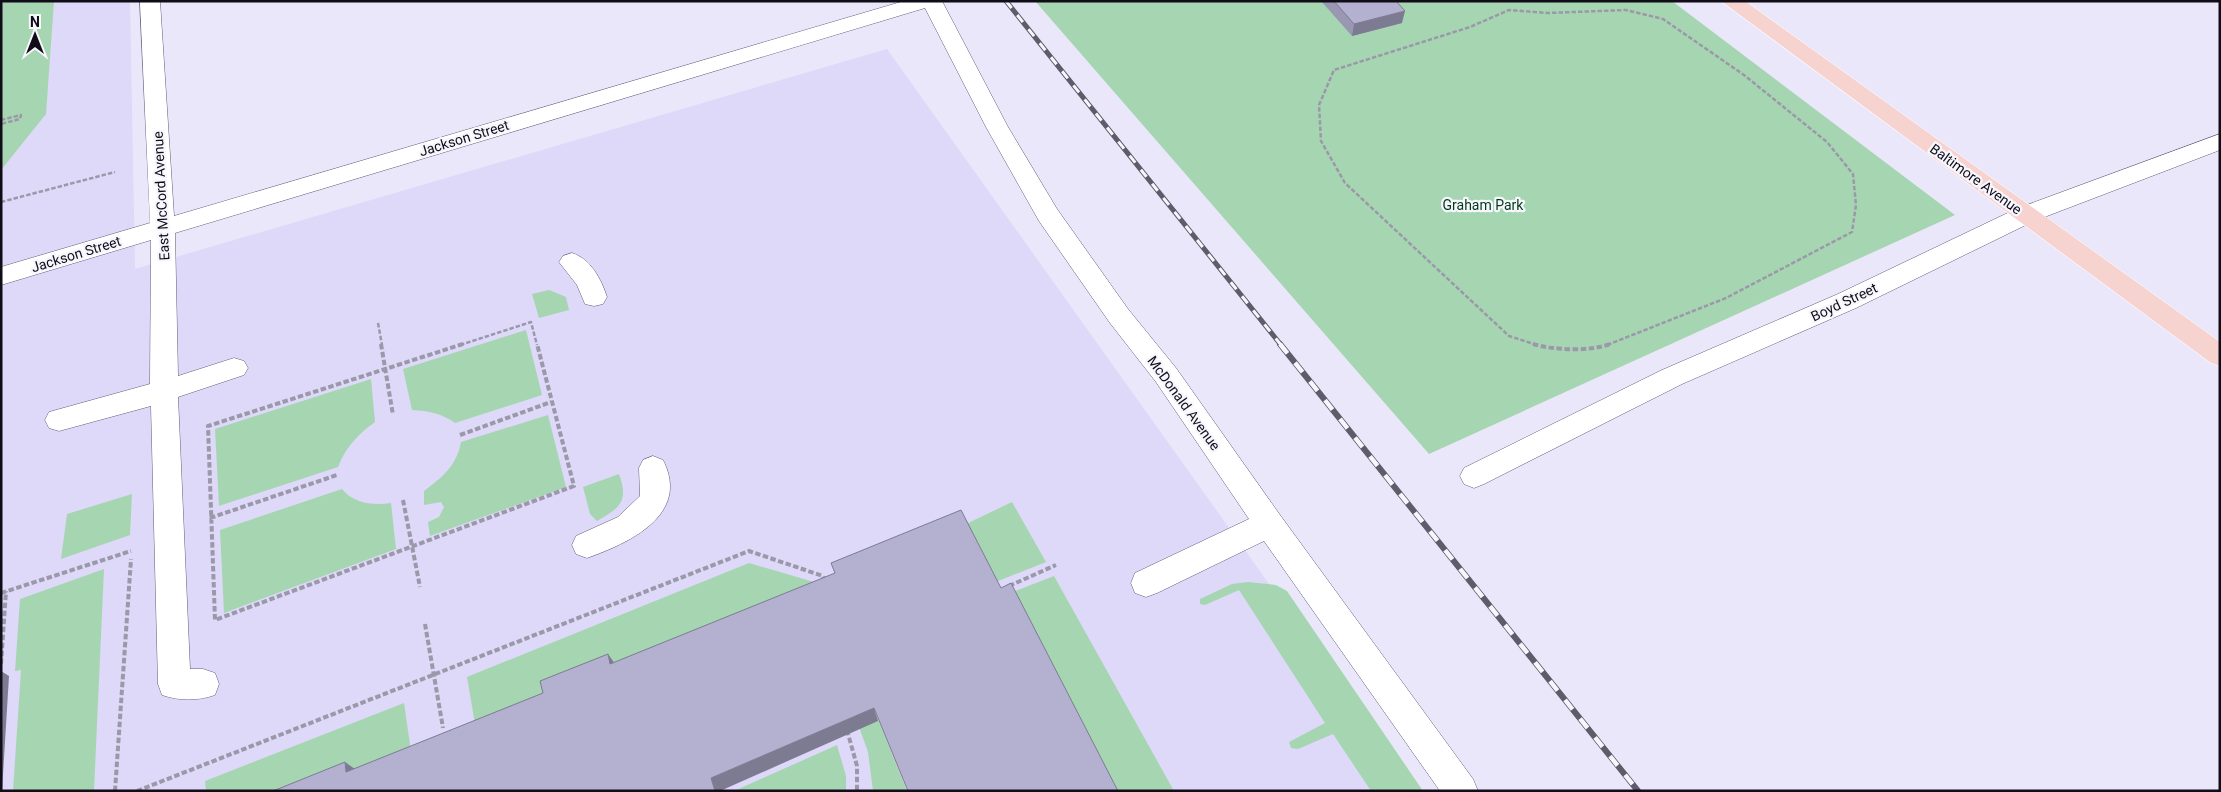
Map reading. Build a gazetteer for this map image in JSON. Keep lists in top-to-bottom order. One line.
{"streets":{"main road":["Baltimore Avenue"],"street":["Jackson Street","East McCord Avenue","Boyd Street","McDonald Avenue"]},"crossings":[["Jackson Street","East McCord Avenue"],["Baltimore Avenue","Boyd Street"]],"parks":["Graham Park"],"north":"top"}
